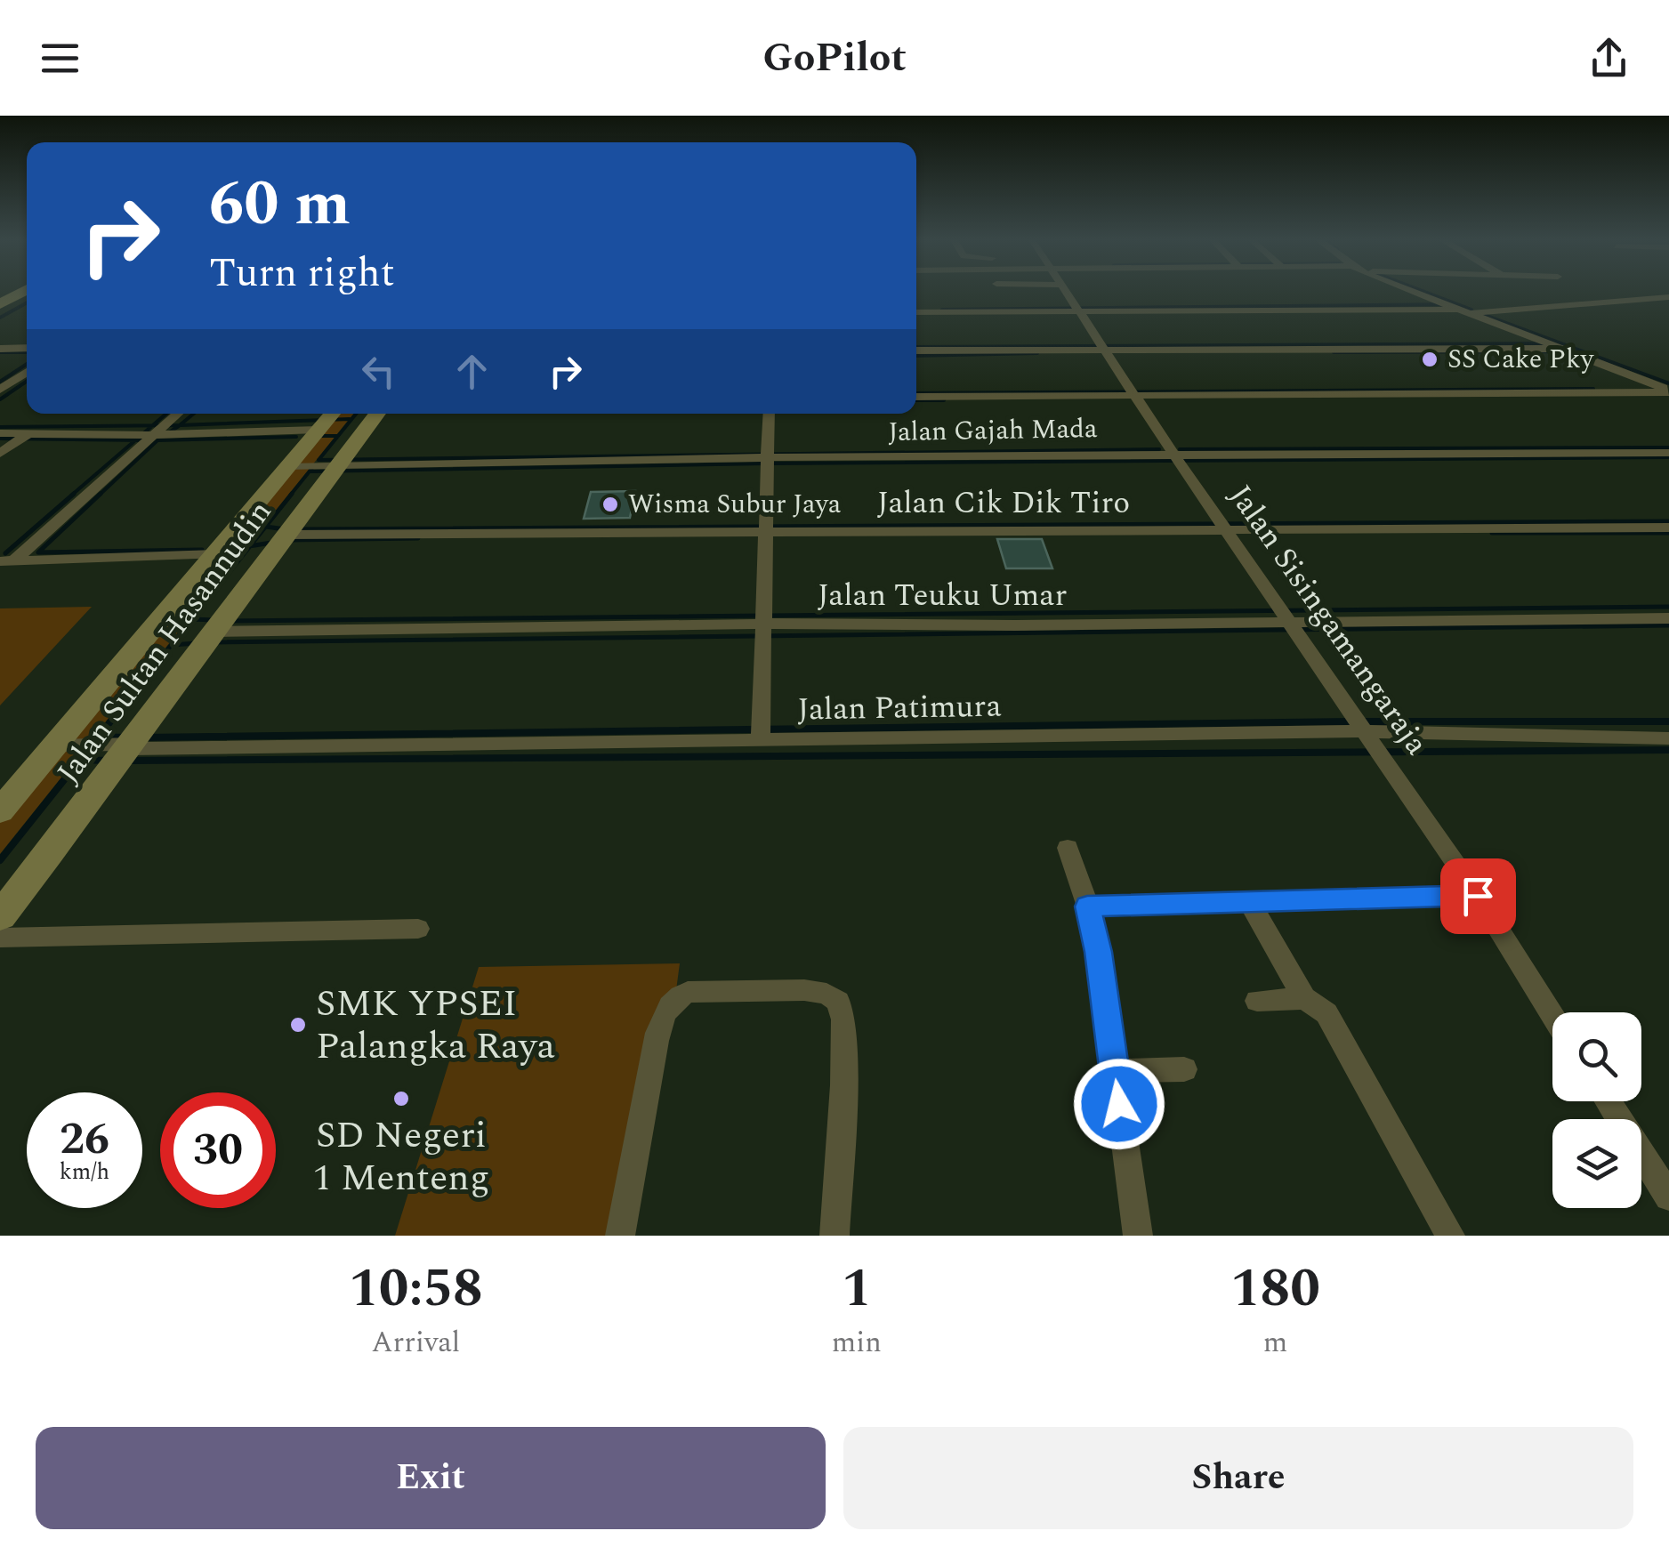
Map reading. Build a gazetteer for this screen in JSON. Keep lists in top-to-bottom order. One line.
{"streets":{"street":["Jalan Gajah Mada","Jalan Cik Dik Tiro","Jalan Teuku Umar","Jalan Sisingamangaraja","Jalan Sultan Hasannudin","Jalan Patimura"]},"crossings":[["Jalan Gajah Mada","Jalan Sisingamangaraja"],["Jalan Gajah Mada","Jalan Sultan Hasannudin"],["Jalan Cik Dik Tiro","Jalan Sisingamangaraja"],["Jalan Cik Dik Tiro","Jalan Sultan Hasannudin"],["Jalan Teuku Umar","Jalan Sisingamangaraja"],["Jalan Teuku Umar","Jalan Sultan Hasannudin"],["Jalan Sisingamangaraja","Jalan Patimura"],["Jalan Sultan Hasannudin","Jalan Patimura"]],"places":["SS Cake Pky","Wisma Subur Jaya","SMK YPSEI Palangka Raya","SD Negeri 1 Menteng"],"page":{"header":"GoPilot","turn":["60 m","Turn right"],"speed":"26 km/h","limit":"30","eta":["10:58","Arrival","1","min","180","m"],"buttons":["Exit","Share"]}}
